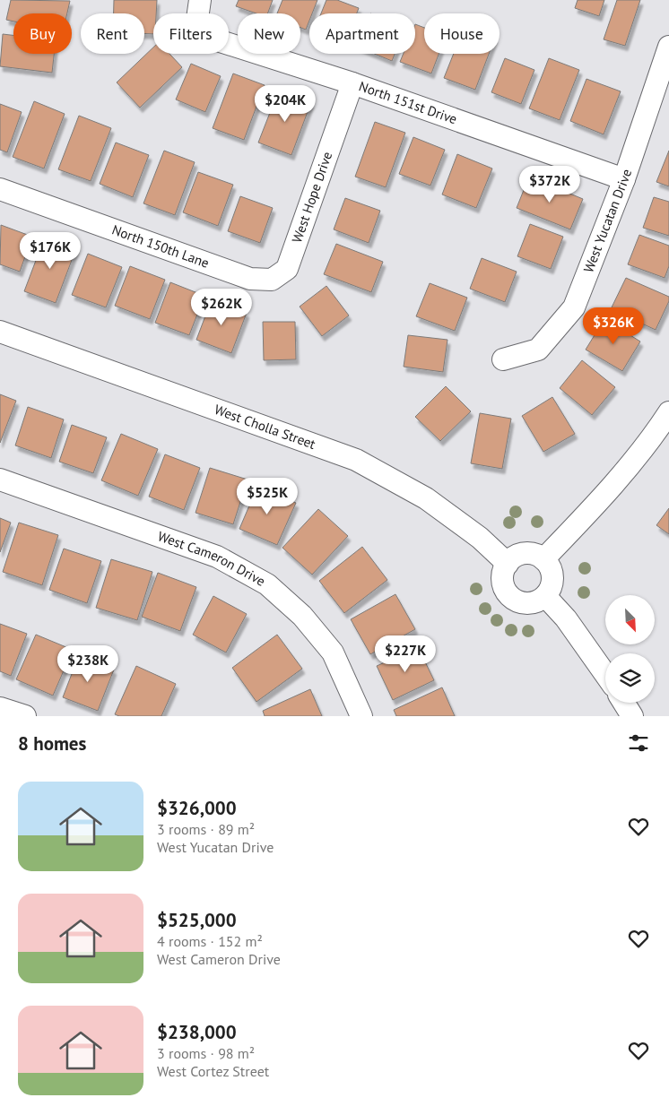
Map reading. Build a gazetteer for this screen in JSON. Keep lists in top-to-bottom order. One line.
{"streets":{"street":["North 151st Drive","West Hope Drive","West Yucatan Drive","North 150th Lane","West Cholla Street","West Cameron Drive"]},"crossings":[["North 151st Drive","West Hope Drive"],["North 151st Drive","West Yucatan Drive"],["West Hope Drive","North 150th Lane"]],"north":"bottom right","page":{"chip":["Buy","Rent","Filters","New","Apartment","House"],"price":["$204K","$372K","$176K","$262K","$326K","$525K","$227K","$238K"],"heading":"8 homes","list":[{"name":"$326,000","note":"3 rooms · 89 m² · West Yucatan Drive"},{"name":"$525,000","note":"4 rooms · 152 m² · West Cameron Drive"},{"name":"$238,000","note":"3 rooms · 98 m² · West Cortez Street"}]}}
